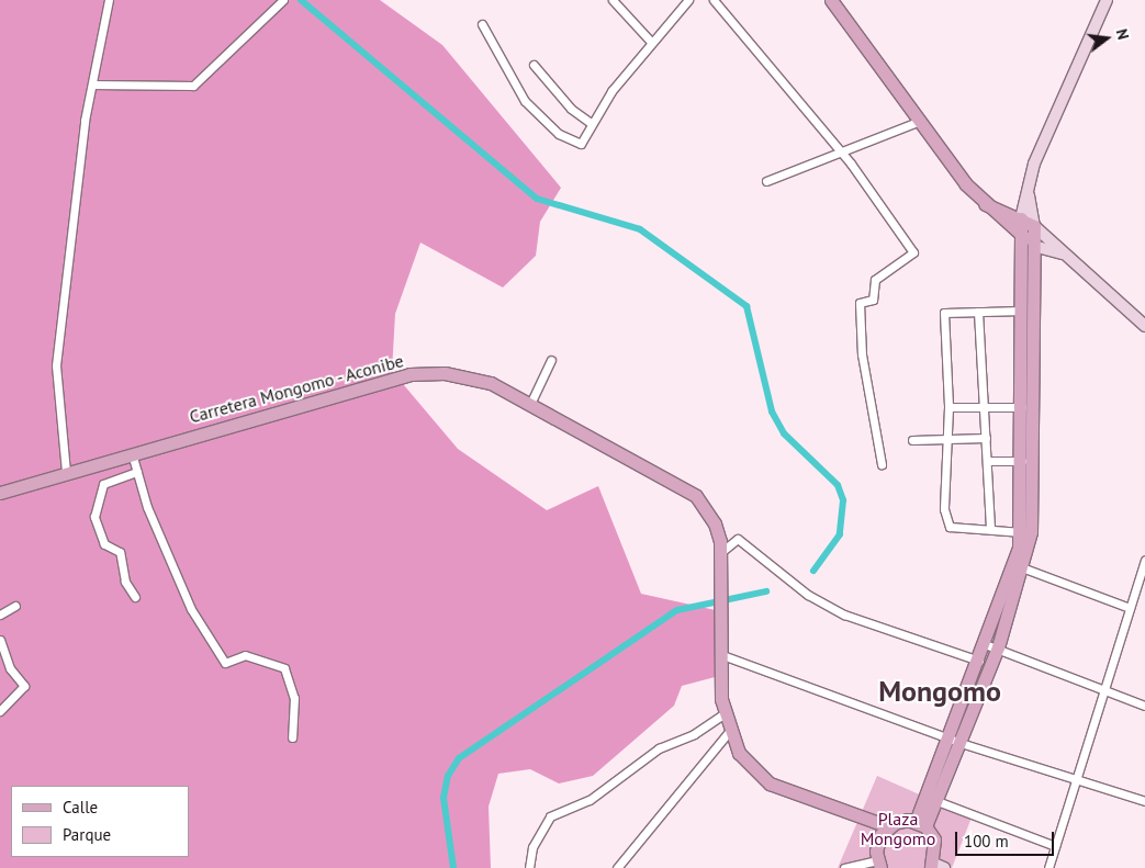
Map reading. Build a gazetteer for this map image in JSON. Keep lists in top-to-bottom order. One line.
{"streets":{"main road":["Carretera Mongomo - Aconibe"]},"districts":["Mongomo"],"parks":["Plaza Mongomo"],"legend":["Calle","Parque"],"scale_bar":"100 m","north":"right"}
